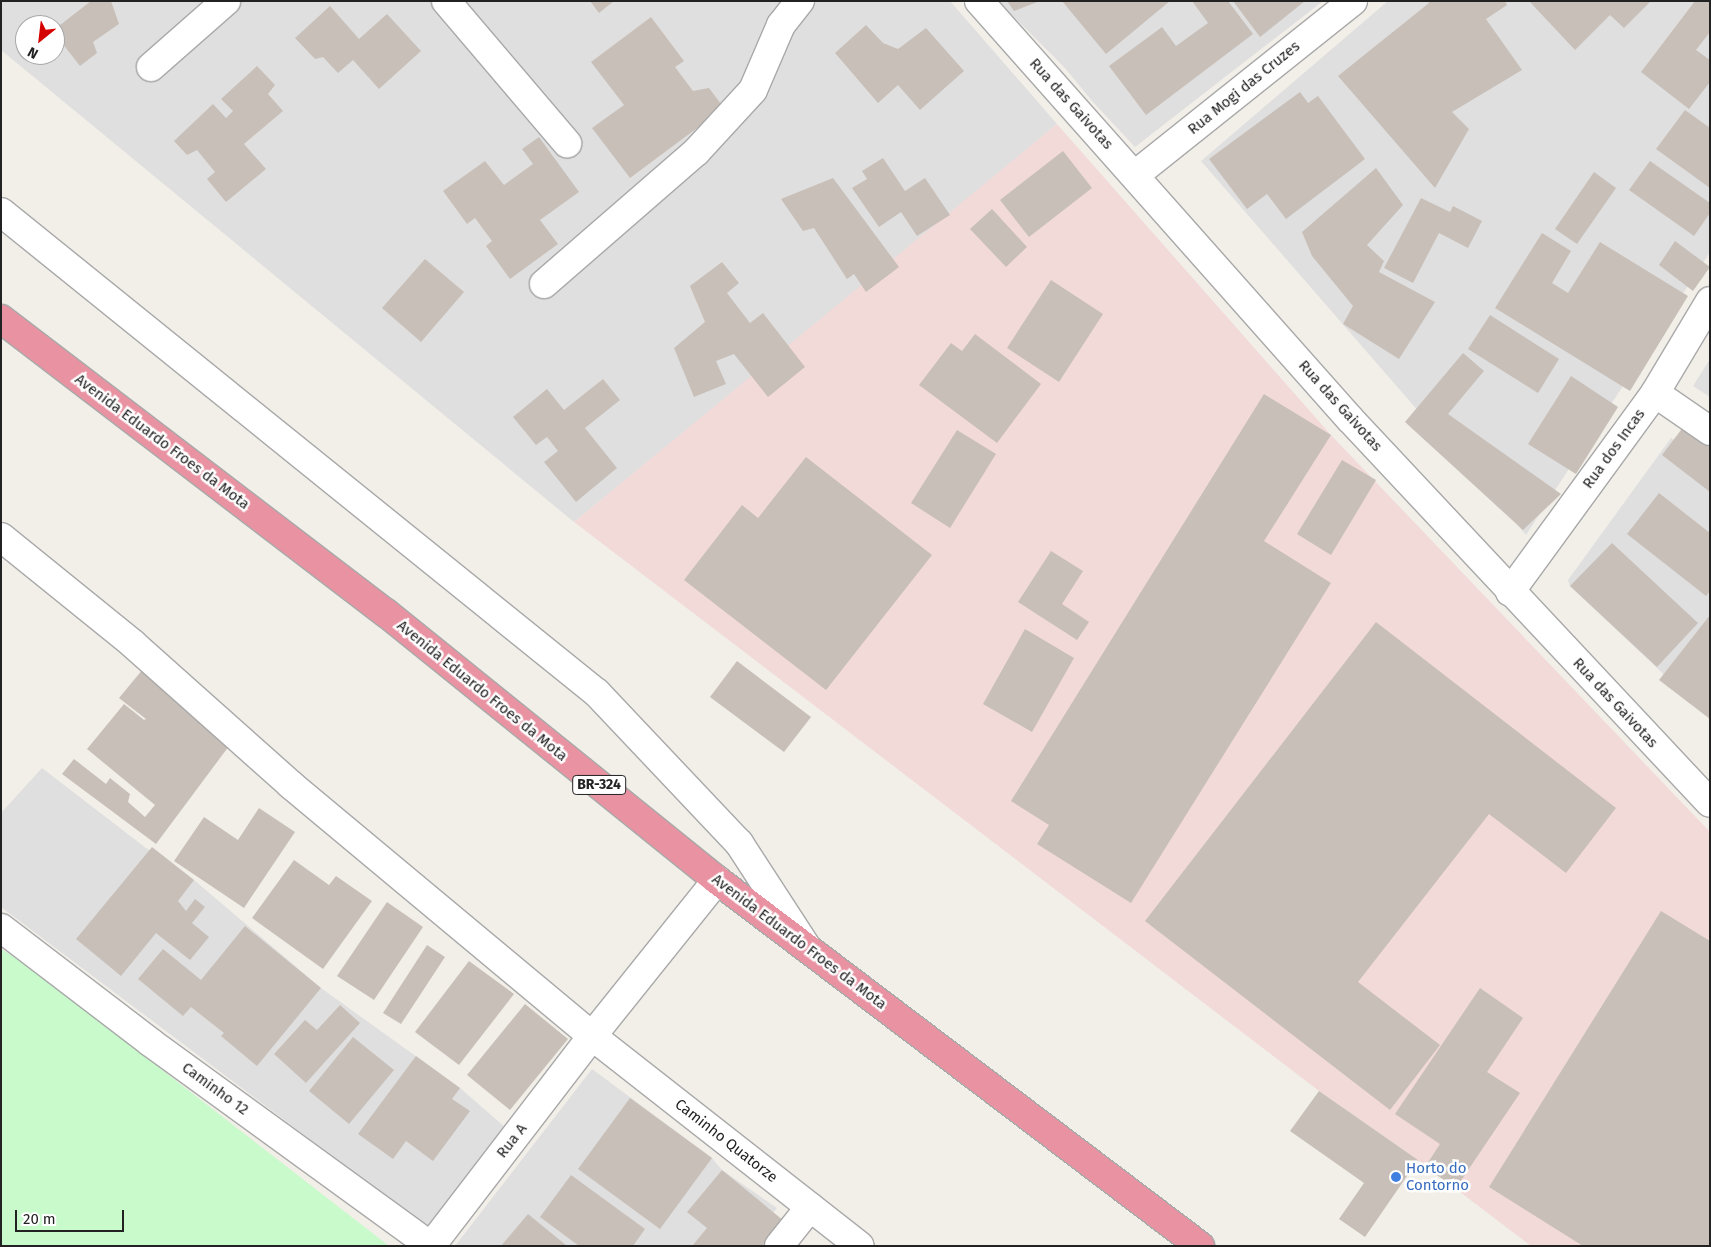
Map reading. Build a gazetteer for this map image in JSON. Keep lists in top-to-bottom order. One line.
{"streets":{"highway":["Avenida Eduardo Froes da Mota","BR-324"],"street":["Rua Mogi das Cruzes","Rua das Gaivotas","Rua dos Incas","Caminho 12","Rua A","Caminho Quatorze"]},"crossings":[["Rua Mogi das Cruzes","Rua das Gaivotas"],["Rua das Gaivotas","Rua dos Incas"],["Avenida Eduardo Froes da Mota","Rua A"],["Caminho 12","Rua A"],["Rua A","Caminho Quatorze"]],"places":["Horto do Contorno"],"scale_bar":"20 m","north":"bottom left"}
